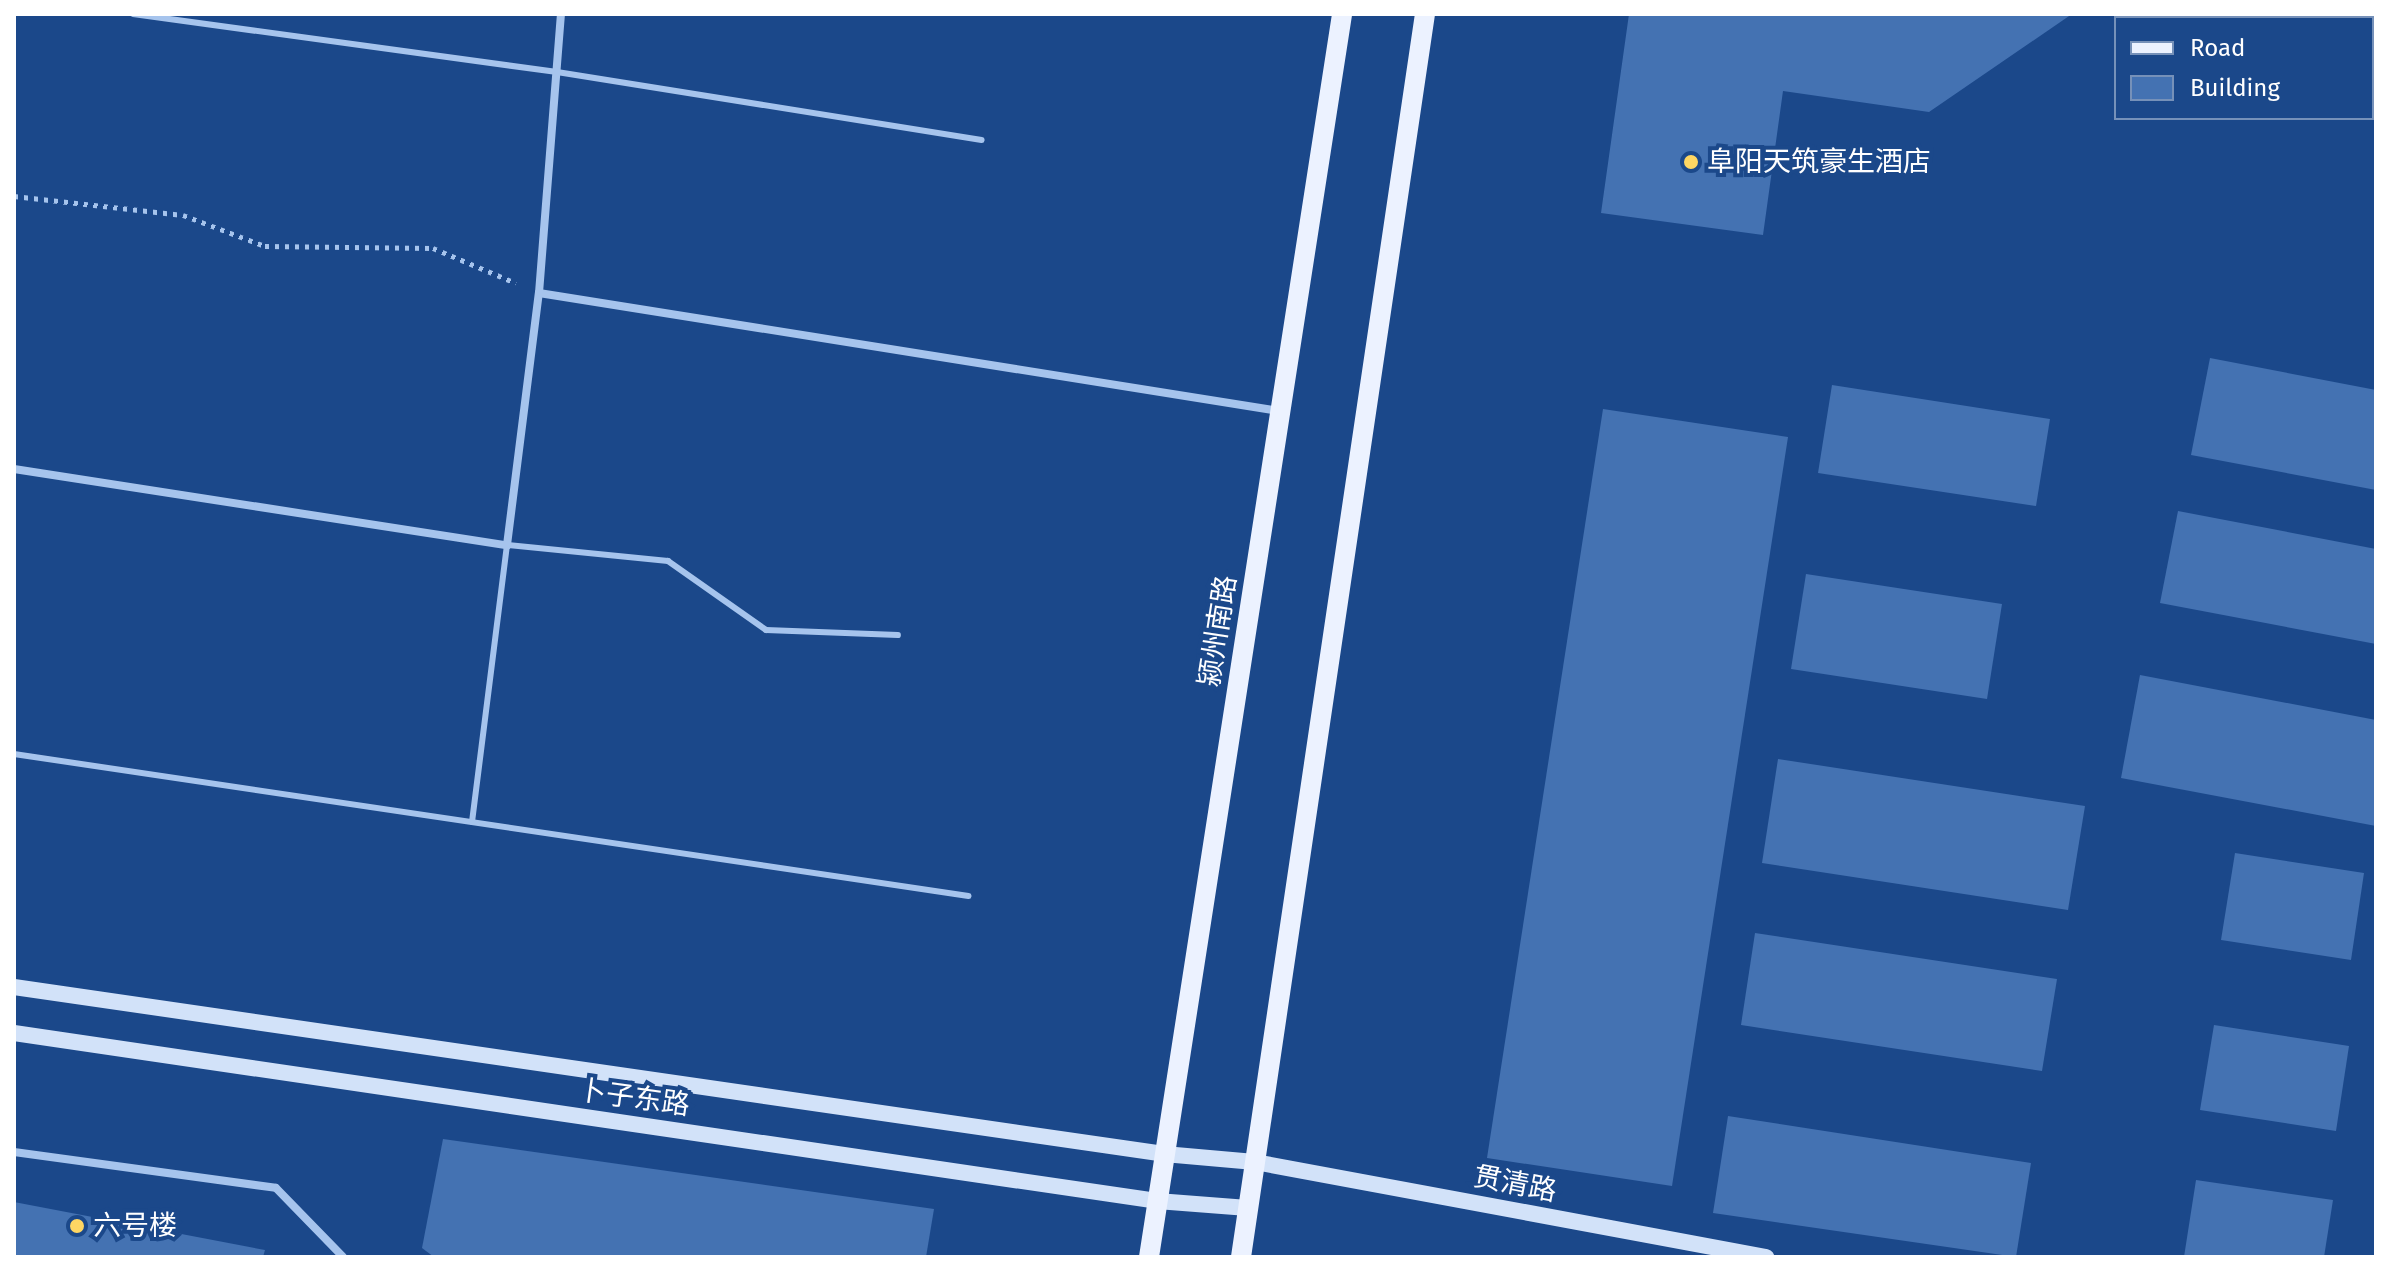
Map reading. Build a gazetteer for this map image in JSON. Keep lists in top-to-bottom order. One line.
{"streets":{"main road":["颍州南路"],"street":["卜子东路","贯清路"]},"crossings":[["颍州南路","卜子东路"],["颍州南路","贯清路"]],"places":["阜阳天筑豪生酒店","六号楼"],"legend":["Road","Building"]}
